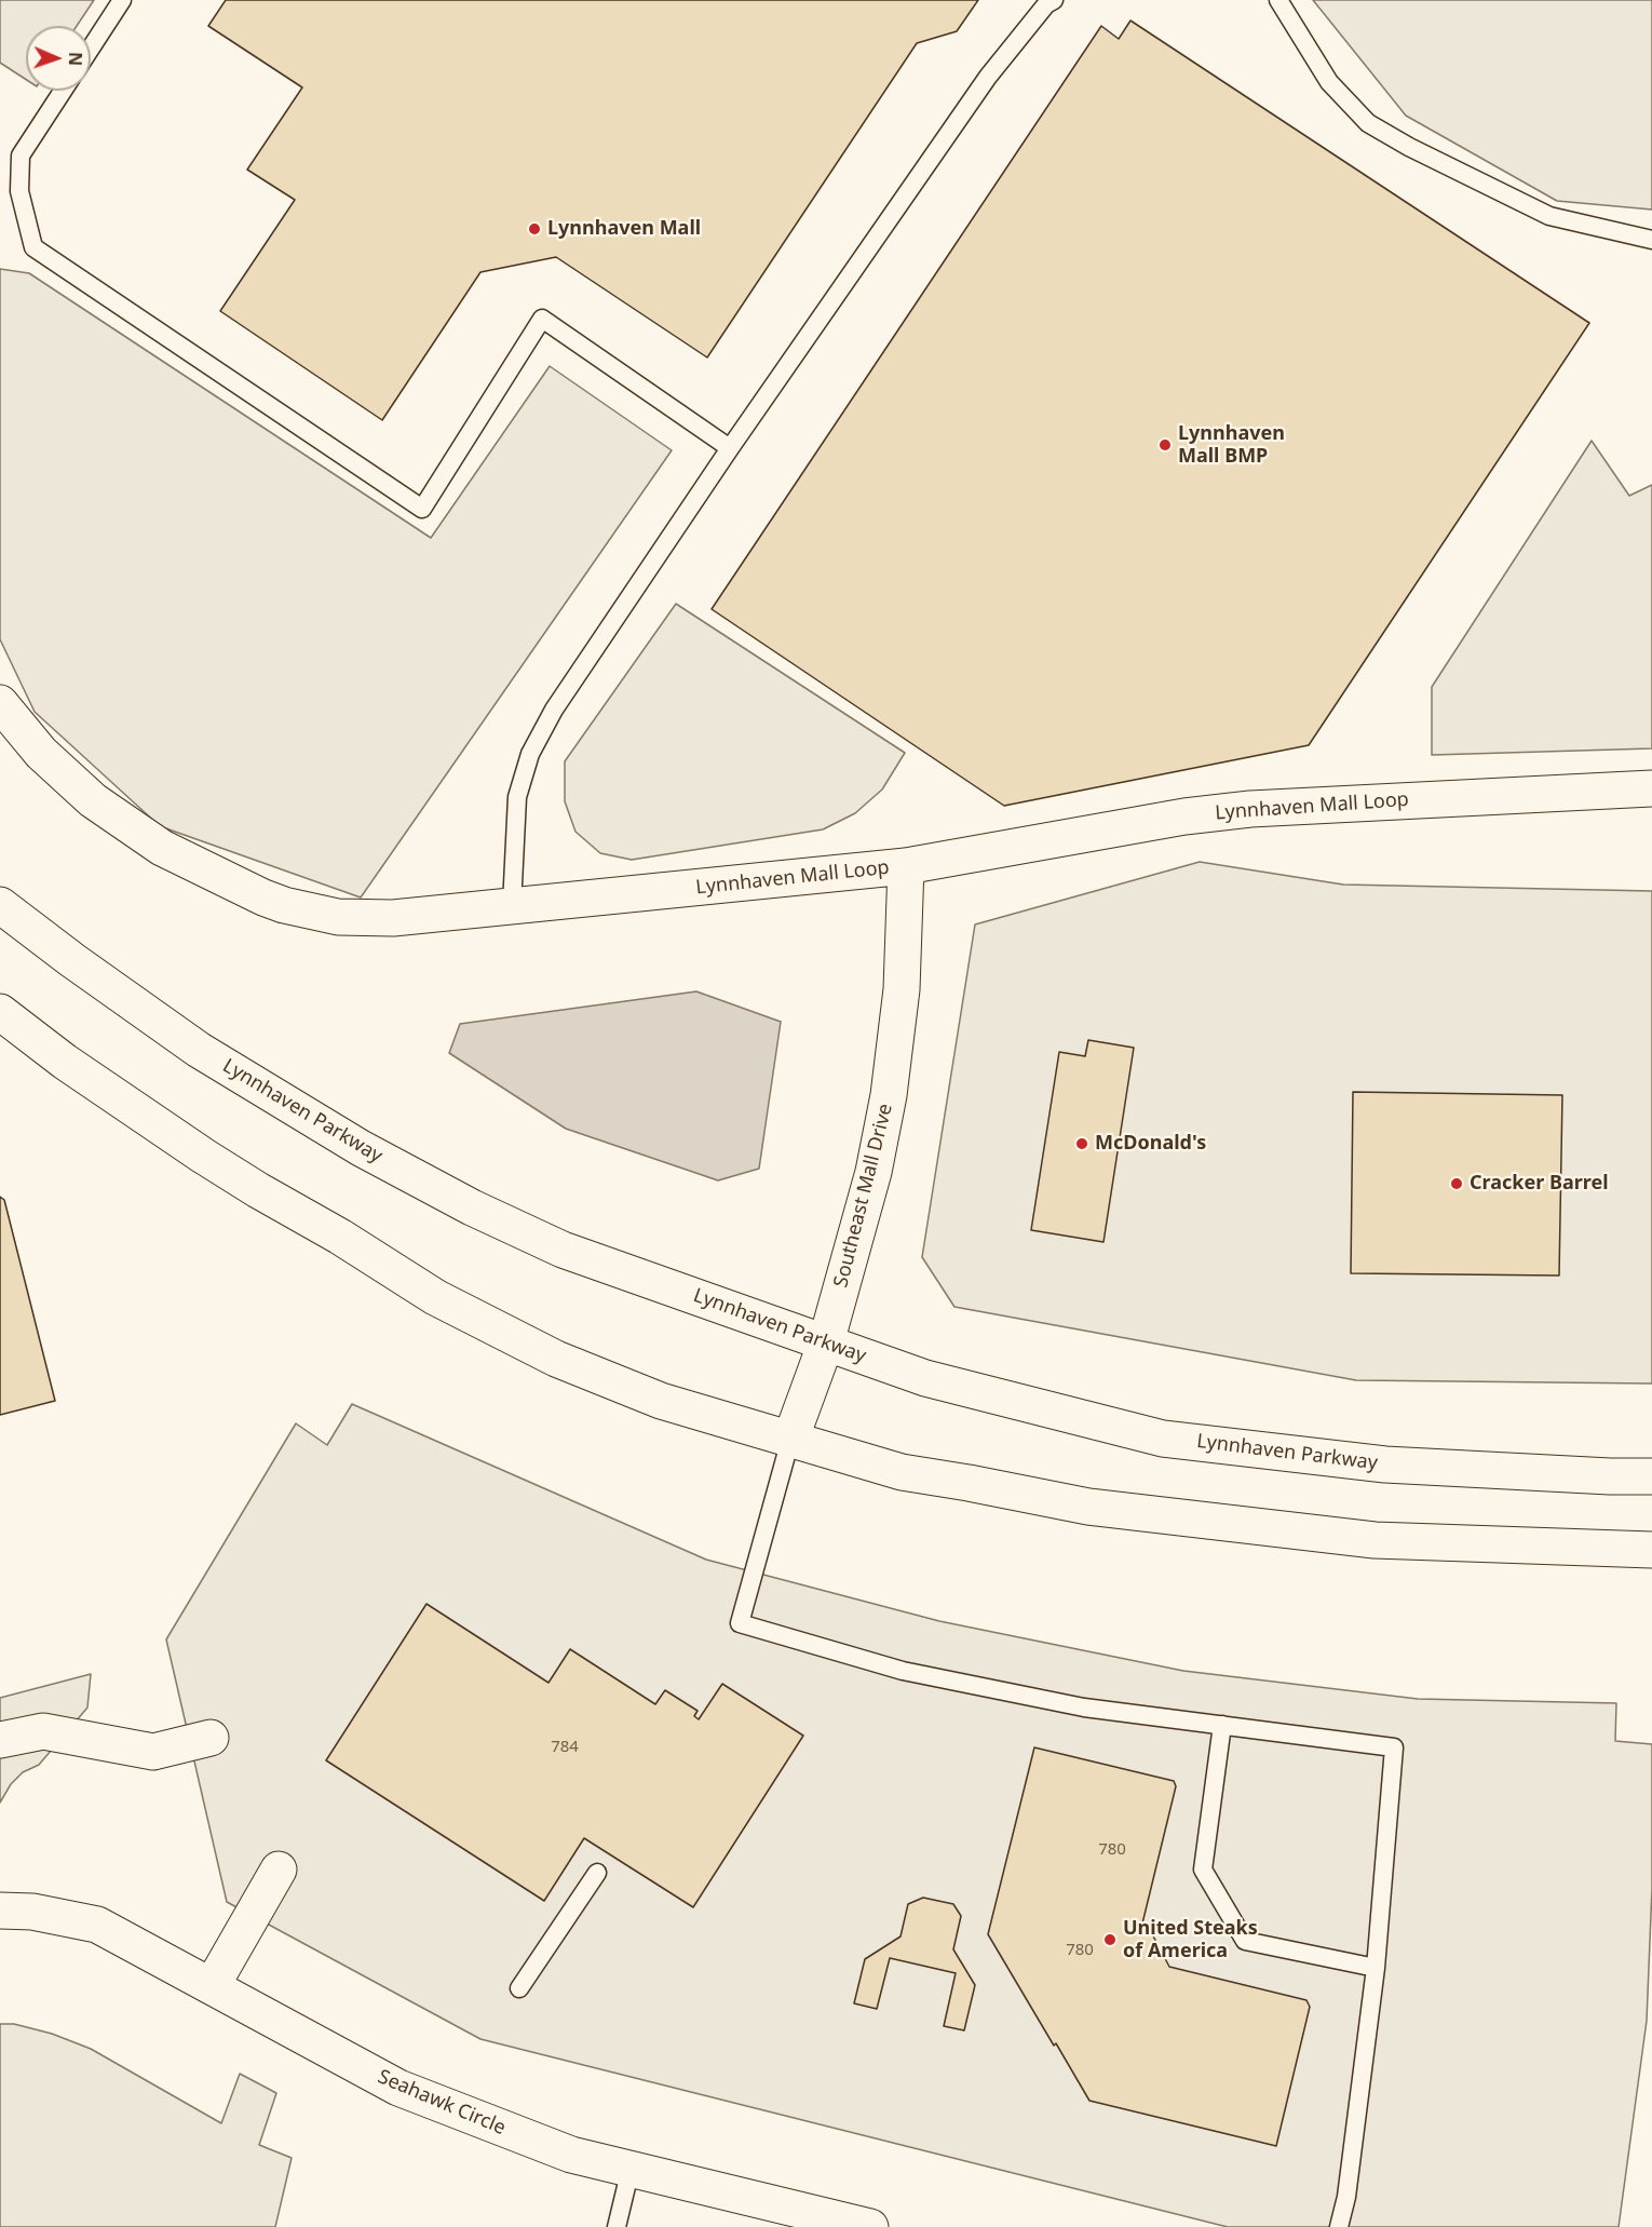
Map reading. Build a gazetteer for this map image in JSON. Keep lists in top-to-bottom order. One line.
{"streets":{"street":["Lynnhaven Mall Loop","Lynnhaven Parkway","Southeast Mall Drive","Seahawk Circle"]},"crossings":[["Lynnhaven Mall Loop","Southeast Mall Drive"],["Lynnhaven Parkway","Southeast Mall Drive"]],"places":["Lynnhaven Mall","Lynnhaven Mall BMP","McDonald's","Cracker Barrel","United Steaks of America"],"house_numbers":["784","780","780"],"north":"right"}
